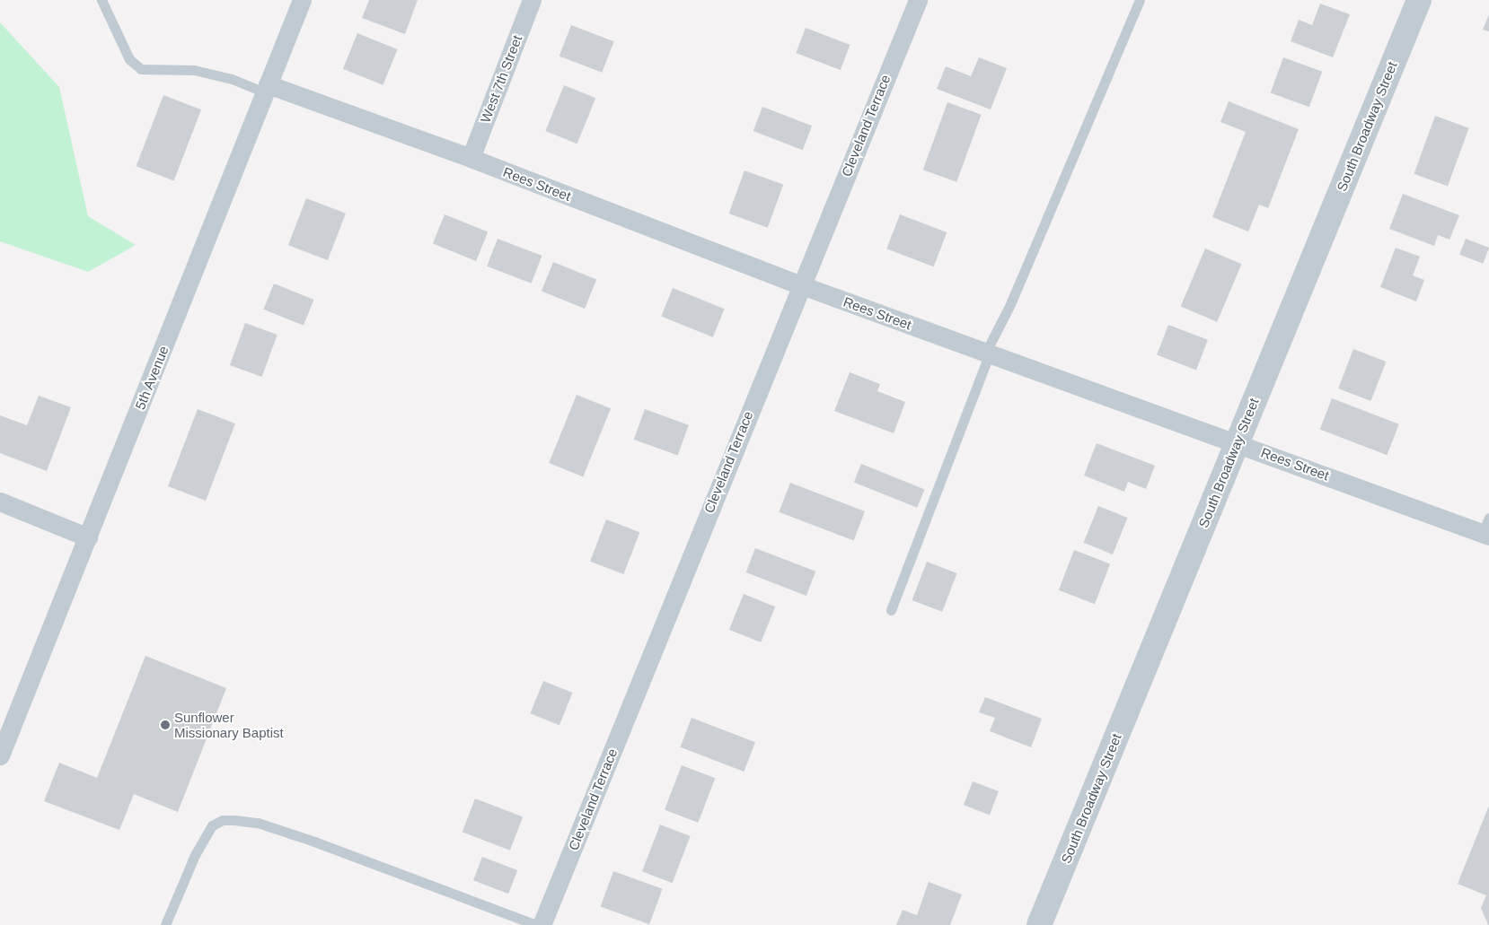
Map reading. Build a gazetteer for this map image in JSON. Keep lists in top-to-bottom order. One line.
{"streets":{"street":["West 7th Street","Cleveland Terrace","South Broadway Street","Rees Street","5th Avenue"]},"crossings":[["West 7th Street","Rees Street"],["Cleveland Terrace","Rees Street"],["South Broadway Street","Rees Street"],["Rees Street","5th Avenue"]],"places":["Sunflower Missionary Baptist"]}
